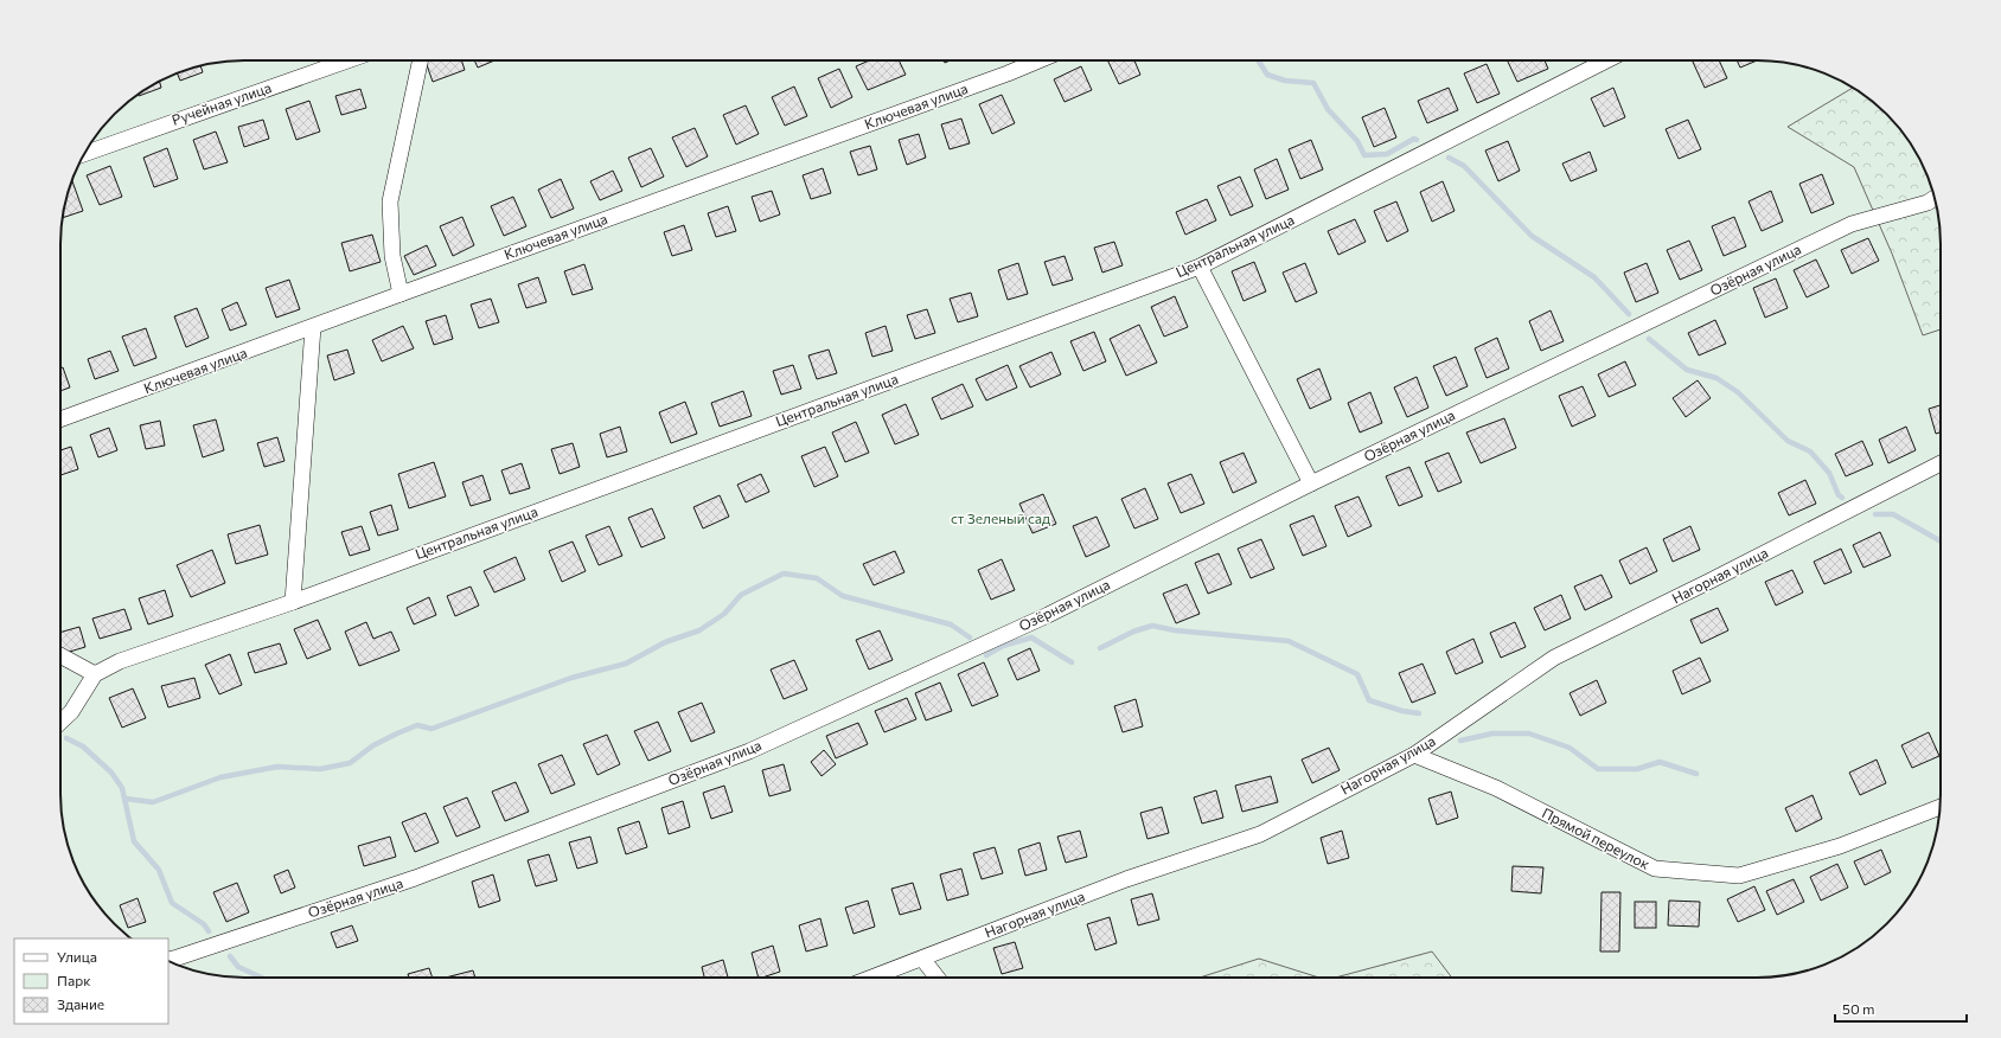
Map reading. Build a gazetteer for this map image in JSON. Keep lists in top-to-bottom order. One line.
{"streets":{"street":["Ручейная улица","Ключевая улица","Центральная улица","Озёрная улица","Нагорная улица","Прямой переулок"]},"crossings":[["Нагорная улица","Прямой переулок"]],"parks":["ст Зеленый сад"],"legend":["Улица","Парк","Здание"],"scale_bar":"50 m"}
